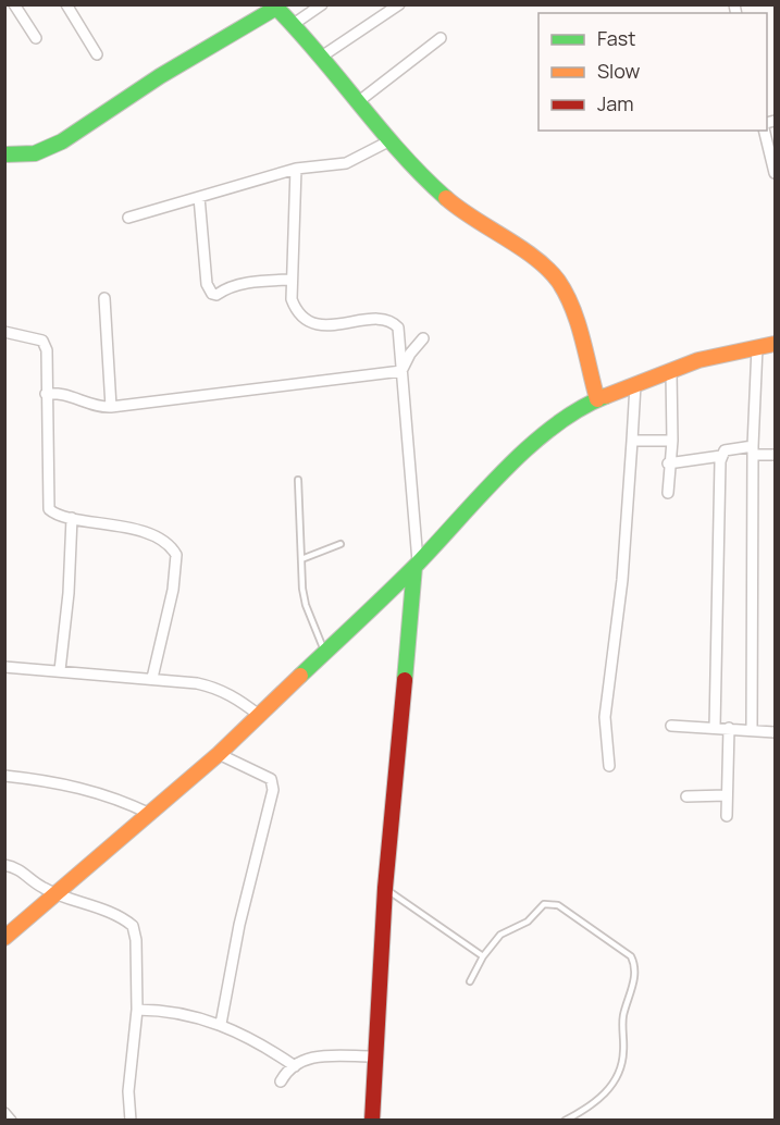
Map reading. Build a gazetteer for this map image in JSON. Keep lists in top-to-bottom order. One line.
{"legend":["Fast","Slow","Jam"]}
